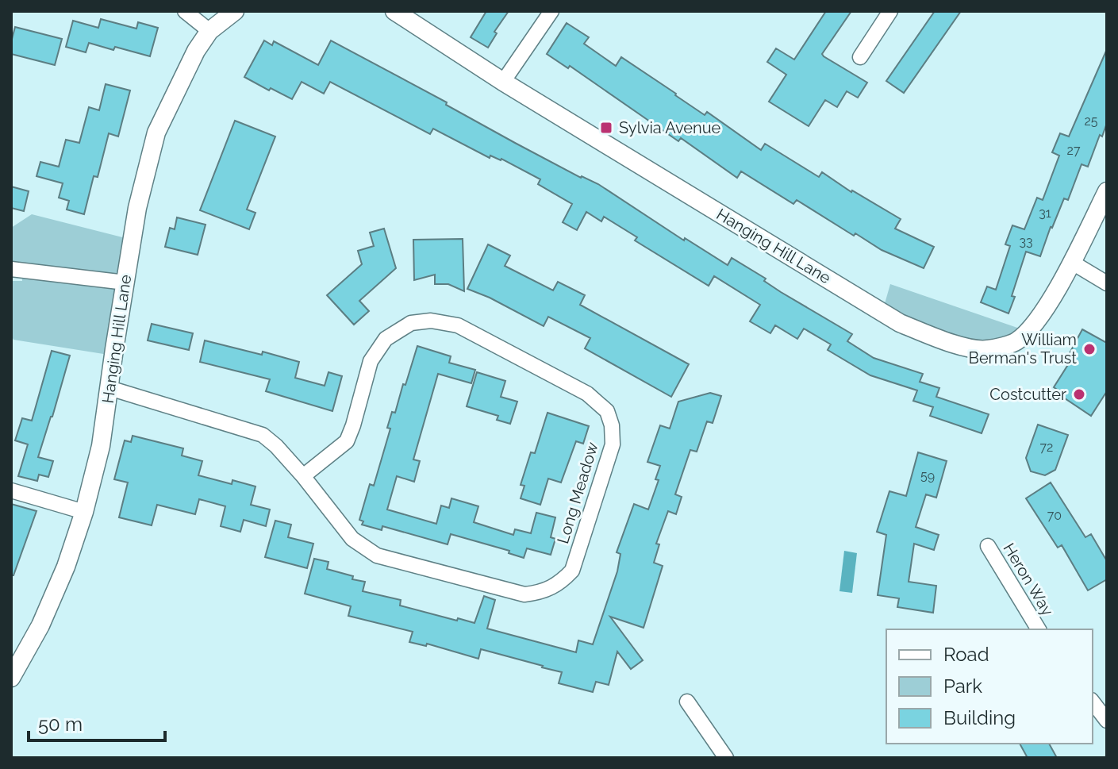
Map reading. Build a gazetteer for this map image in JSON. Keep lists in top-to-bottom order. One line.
{"streets":{"street":["Hanging Hill Lane","Long Meadow","Heron Way"]},"crossings":[["Hanging Hill Lane","Long Meadow"]],"places":{"transit":["Sylvia Avenue"],"other":["William Berman's Trust","Costcutter"]},"house_numbers":["25","27","31","33","72","59","70"],"legend":["Road","Park","Building"],"scale_bar":"50 m"}
